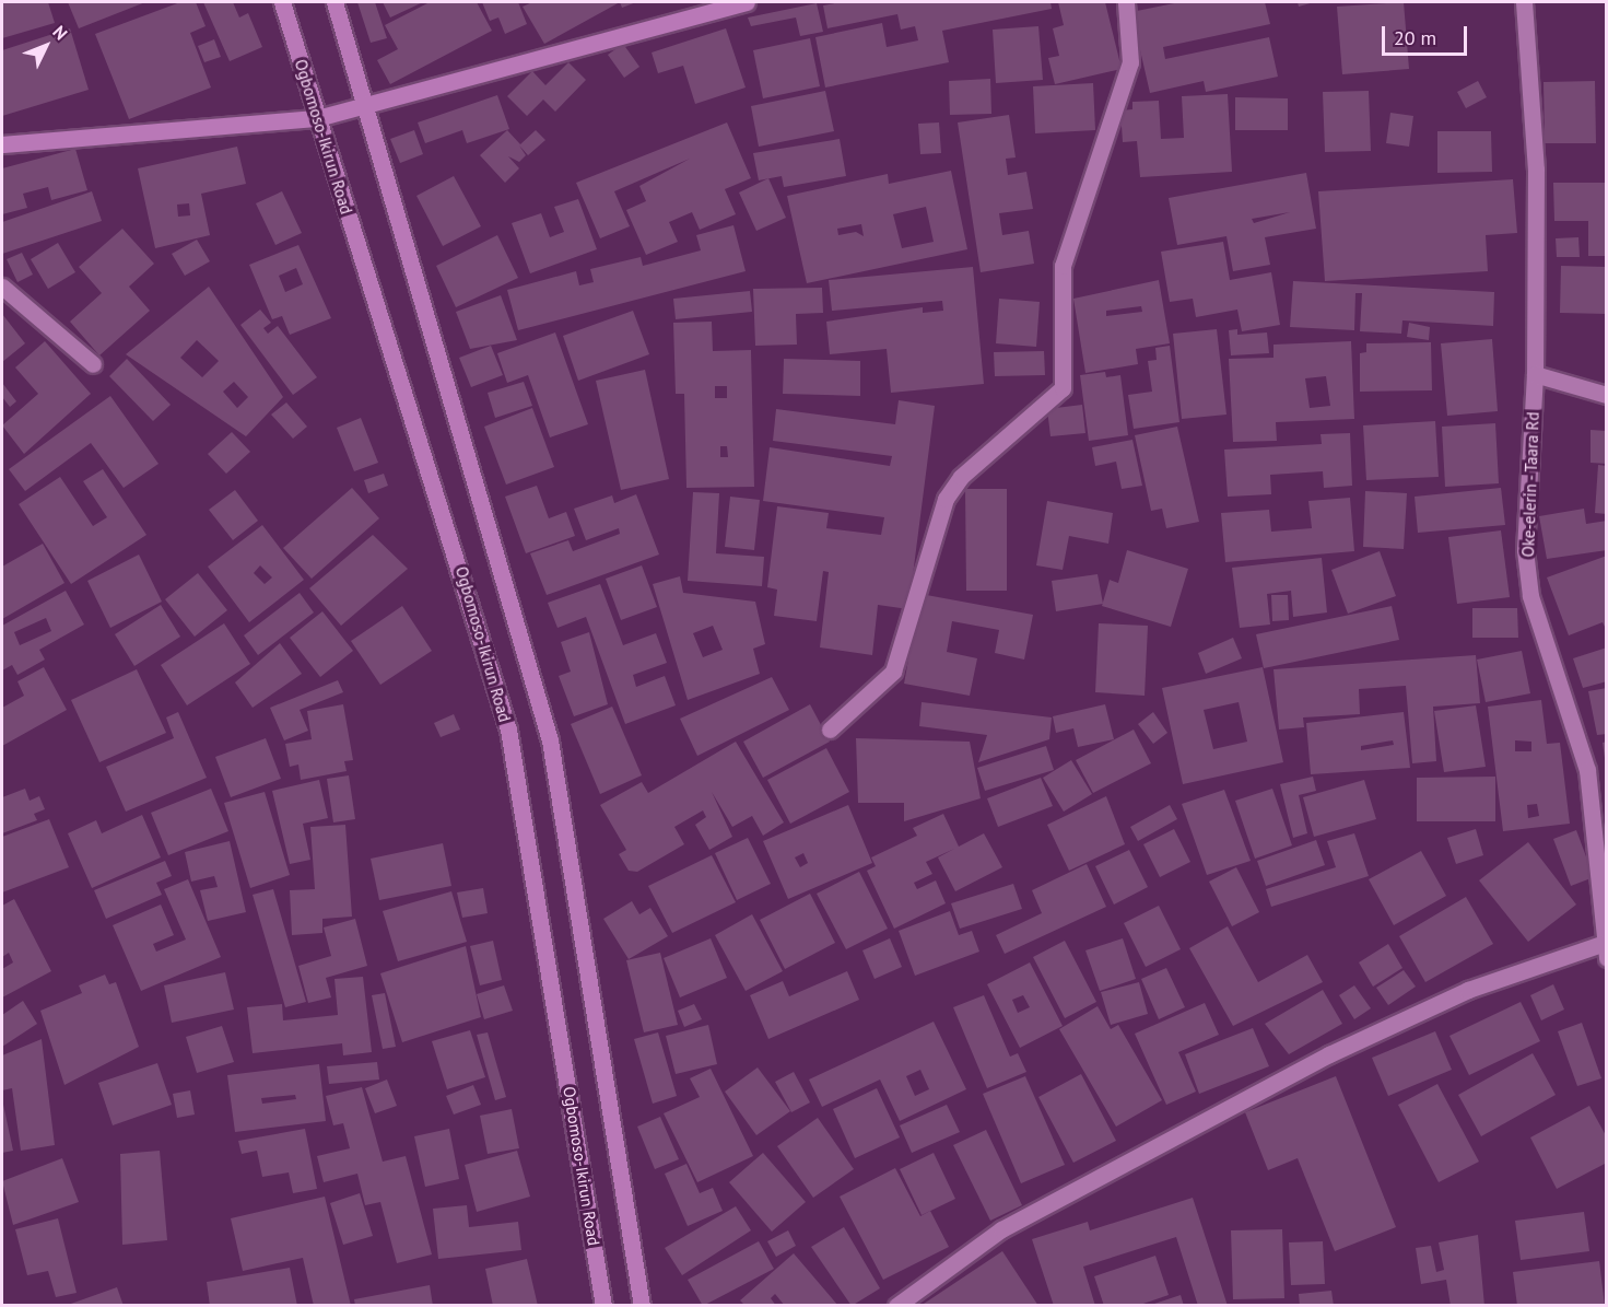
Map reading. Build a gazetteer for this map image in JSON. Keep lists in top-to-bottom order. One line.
{"streets":{"main road":["Ogbomoso-Ikirun Road"],"street":["Oke-elerin - Taara Rd"]},"scale_bar":"20 m","north":"top right"}
